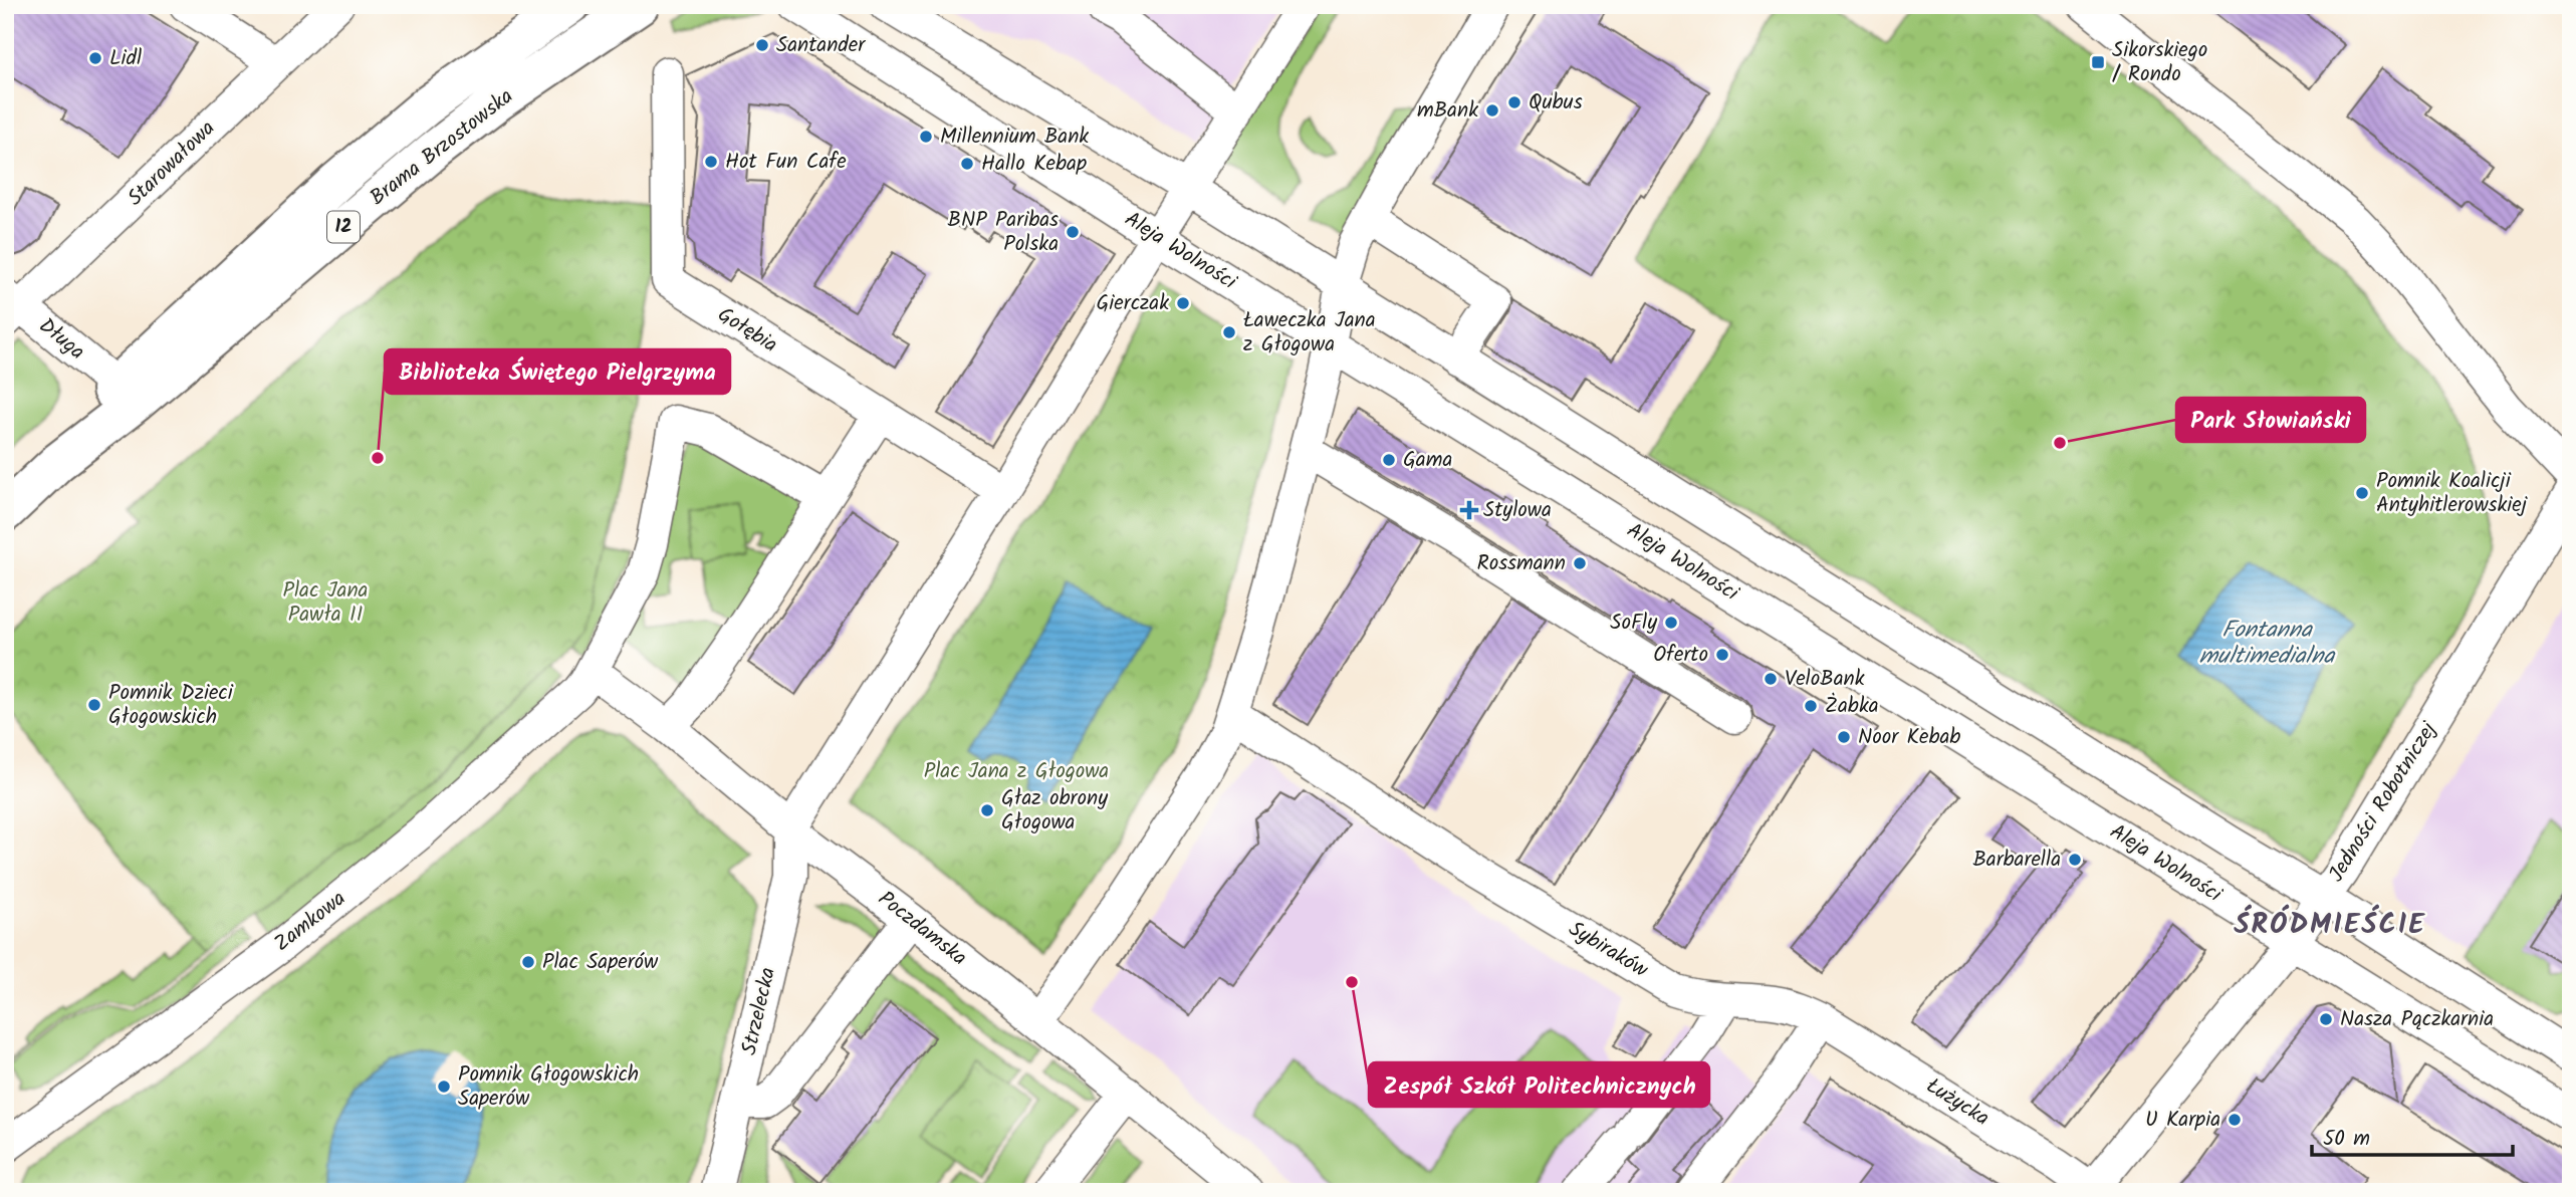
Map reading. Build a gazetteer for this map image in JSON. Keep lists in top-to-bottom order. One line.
{"streets":{"main road":["Brama Brzostowska","12"],"street":["Starowałowa","Aleja Wolności","Gołębia","Długa","Jedności Robotniczej","Zamkowa","Poczdamska","Sybiraków","Strzelecka","Łużycka"]},"crossings":[["Brama Brzostowska","Długa"],["Starowałowa","Długa"],["Aleja Wolności","Jedności Robotniczej"],["Jedności Robotniczej","Łużycka"],["Zamkowa","Poczdamska"],["Poczdamska","Strzelecka"],["Sybiraków","Łużycka"]],"districts":["ŚRÓDMIEŚCIE"],"water":["Fontanna multimedialna"],"parks":["Plac Jana Pawła II","Plac Jana z Głogowa"],"places":{"other":["Santander","Lidl","Qubus","mBank","Millennium Bank","Hot Fun Cafe","Hallo Kebap","BNP Paribas Polska","Gierczak","Ławeczka Jana z Głogowa","Park Słowiański","Biblioteka Świętego Pielgrzyma","Gama","Pomnik Koalicji Antyhitlerowskiej","Rossmann","SoFly","Oferto","VeloBank","Pomnik Dzieci Głogowskich","Żabka","Noor Kebab","Głaz obrony Głogowa","Barbarella","Plac Saperów","Zespół Szkół Politechnicznych","Nasza Pączkarnia","Pomnik Głogowskich Saperów","U Karpia"],"transit":["Sikorskiego / Rondo"],"health":["Stylowa"]},"scale_bar":"50 m"}
